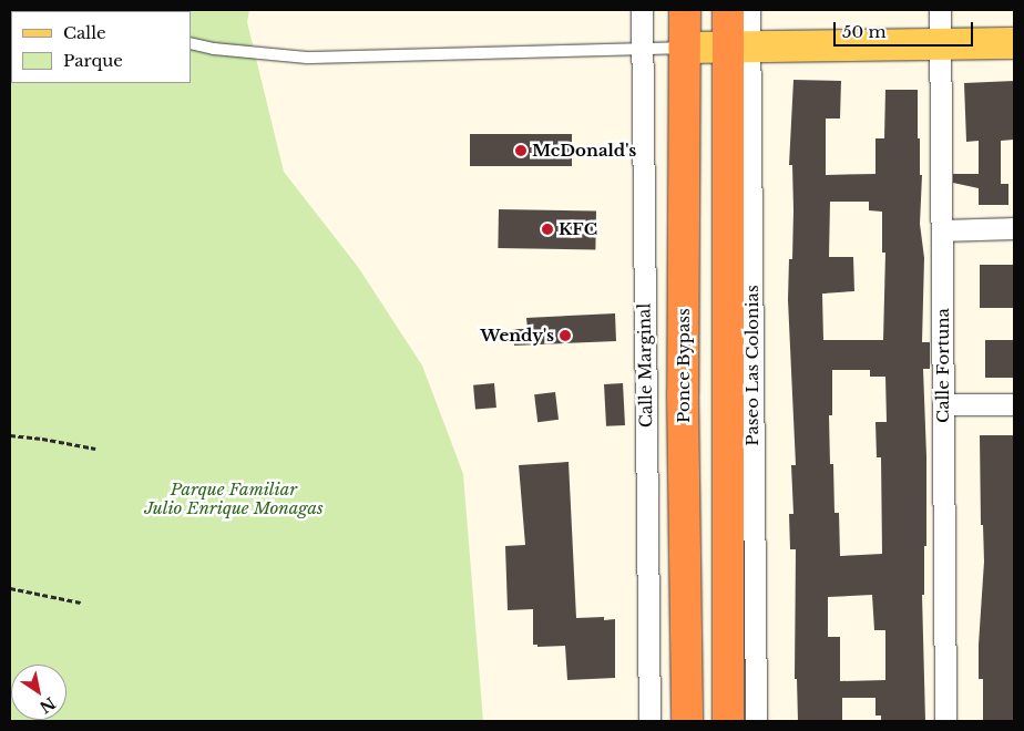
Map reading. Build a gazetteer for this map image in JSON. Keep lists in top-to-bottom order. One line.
{"streets":{"highway":["Ponce Bypass"],"street":["Calle Marginal","Paseo Las Colonias","Calle Fortuna"]},"parks":["Parque Familiar Julio Enrique Monagas"],"places":["McDonald's","KFC","Wendy's"],"legend":["Calle","Parque"],"scale_bar":"50 m","north":"bottom right"}
